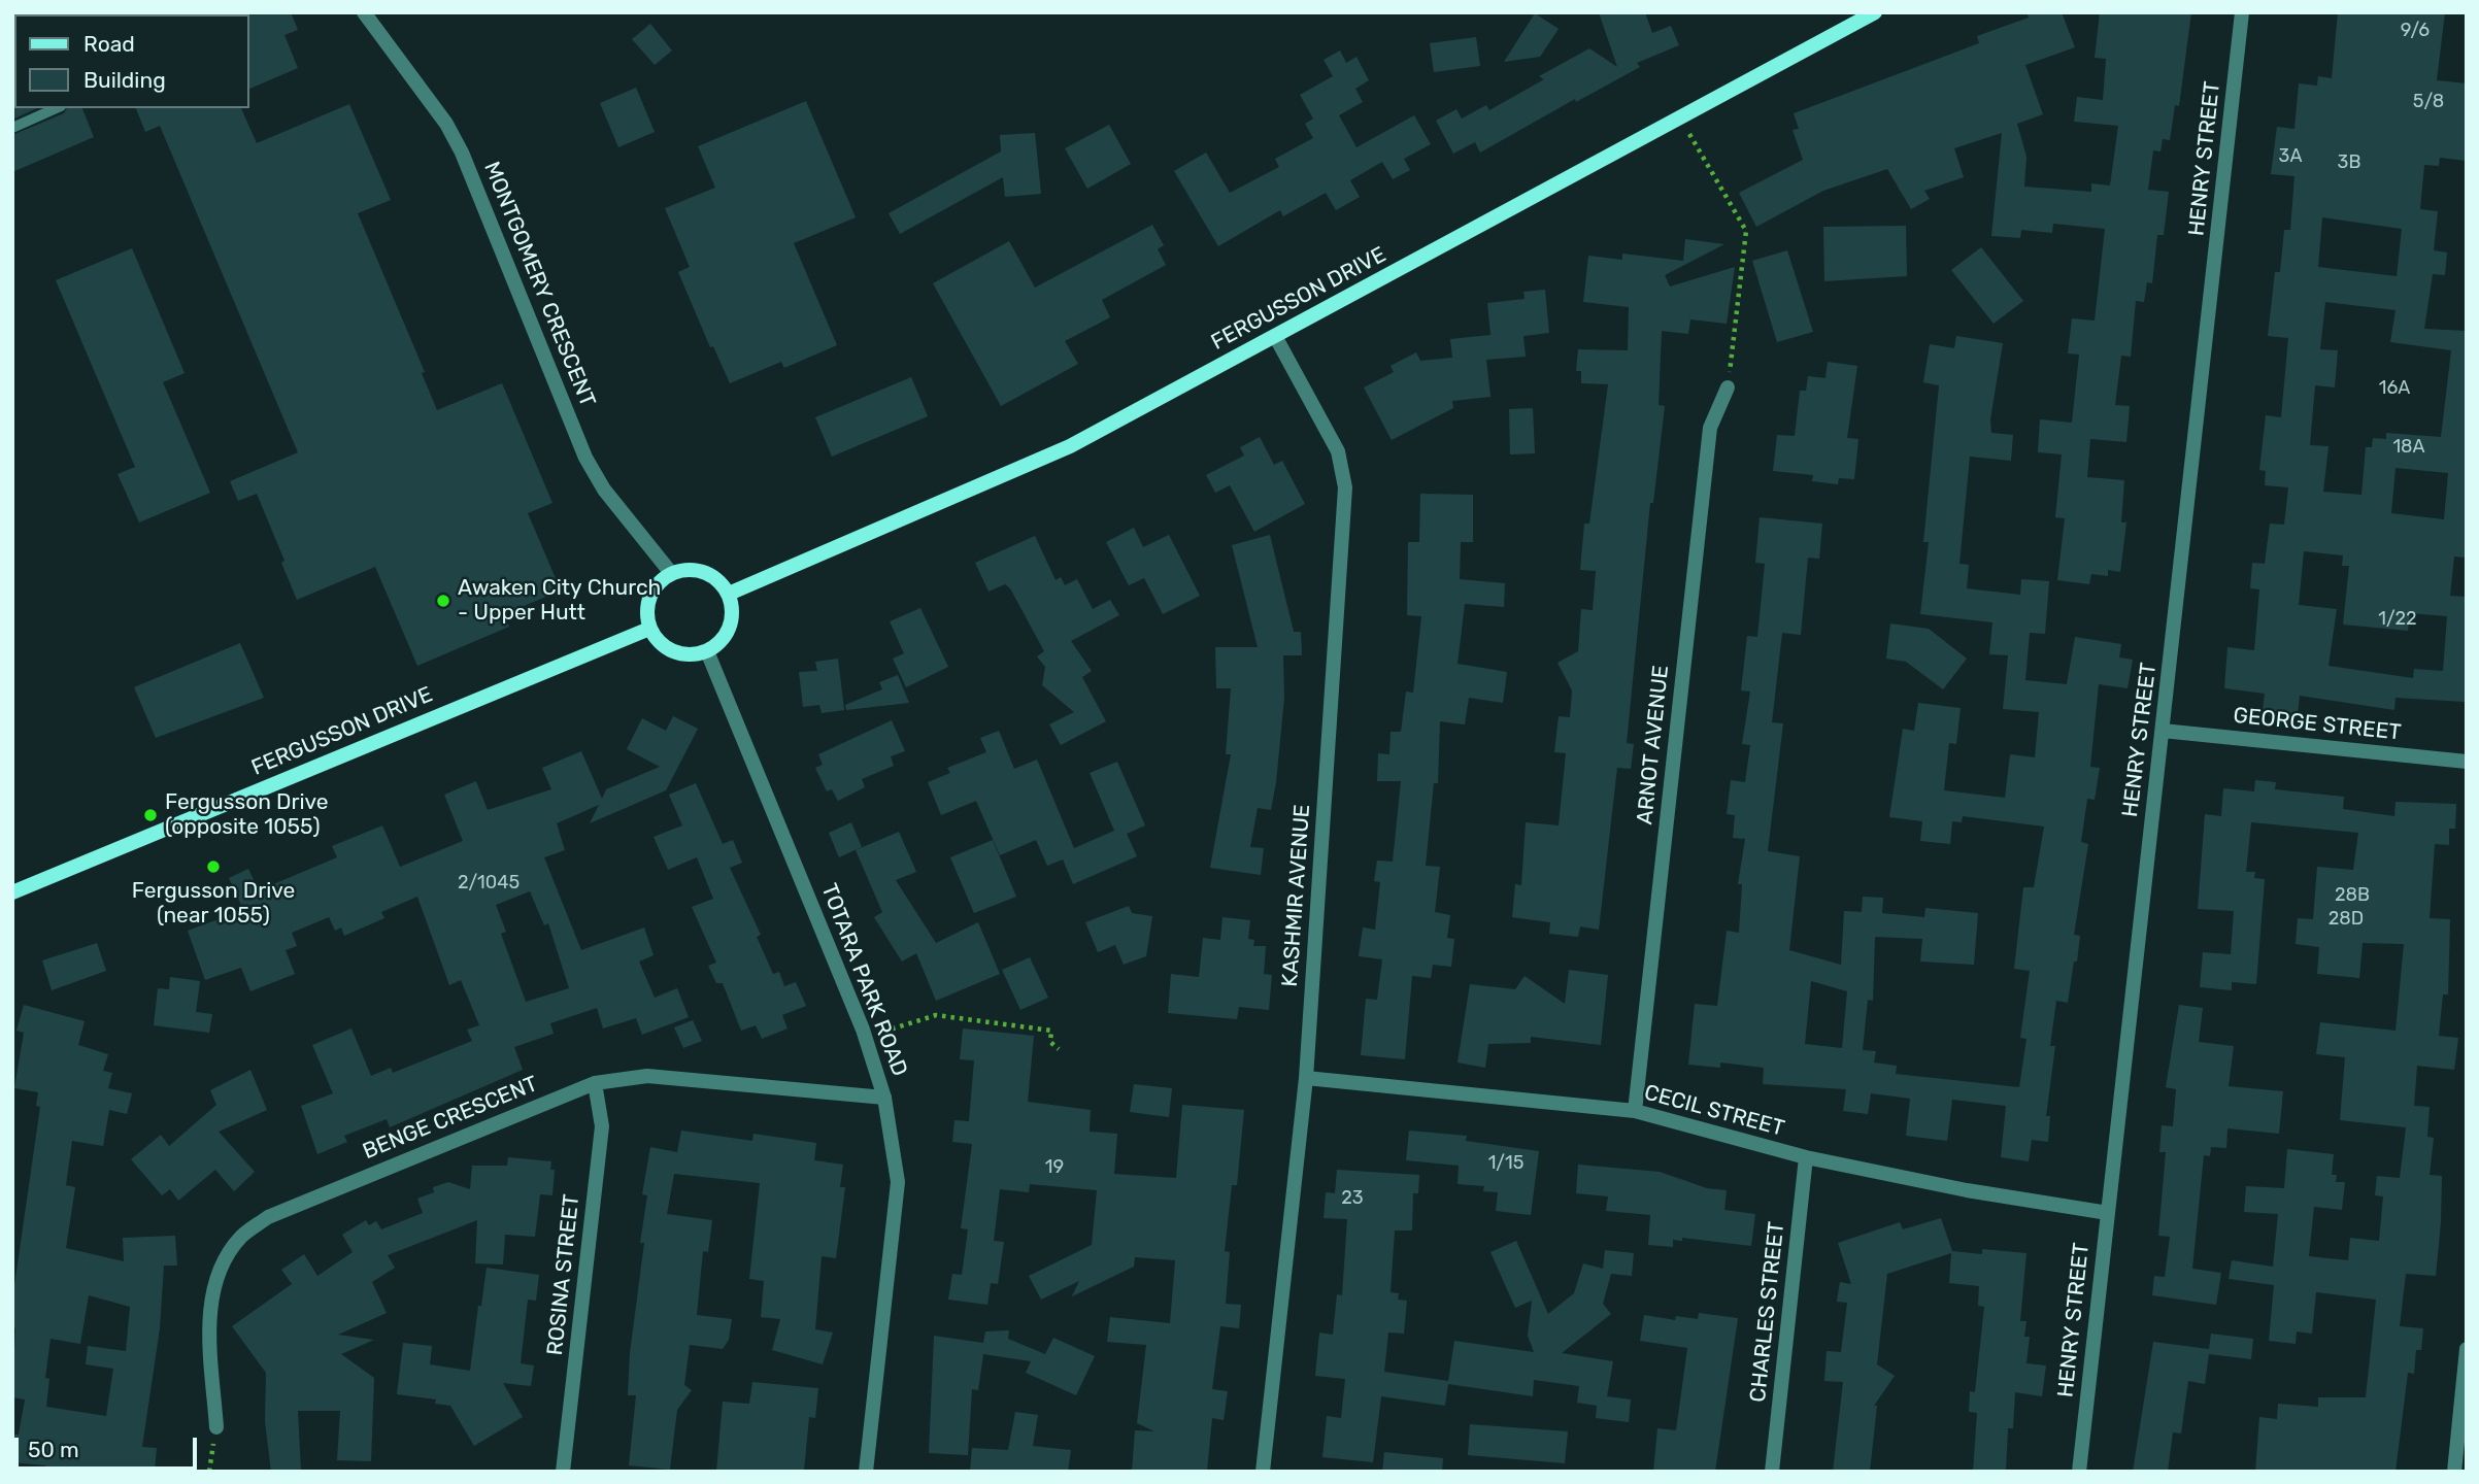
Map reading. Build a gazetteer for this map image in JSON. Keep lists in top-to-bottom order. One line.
{"streets":{"main road":["FERGUSSON DRIVE"],"street":["HENRY STREET","MONTGOMERY CRESCENT","GEORGE STREET","ARNOT AVENUE","KASHMIR AVENUE","TOTARA PARK ROAD","CECIL STREET","BENGE CRESCENT","ROSINA STREET","CHARLES STREET"]},"crossings":[["HENRY STREET","GEORGE STREET"],["HENRY STREET","CECIL STREET"],["MONTGOMERY CRESCENT","FERGUSSON DRIVE"],["MONTGOMERY CRESCENT","TOTARA PARK ROAD"],["FERGUSSON DRIVE","KASHMIR AVENUE"],["FERGUSSON DRIVE","TOTARA PARK ROAD"],["ARNOT AVENUE","CECIL STREET"],["KASHMIR AVENUE","CECIL STREET"],["TOTARA PARK ROAD","BENGE CRESCENT"],["CECIL STREET","CHARLES STREET"],["BENGE CRESCENT","ROSINA STREET"]],"places":["Awaken City Church - Upper Hutt","Fergusson Drive (opposite 1055)","Fergusson Drive (near 1055)"],"house_numbers":["9/6","5/8","3A","3B","16A","18A","1/22","2/1045","28B","28D","1/15","19","23"],"legend":["Road","Building"],"scale_bar":"50 m"}
